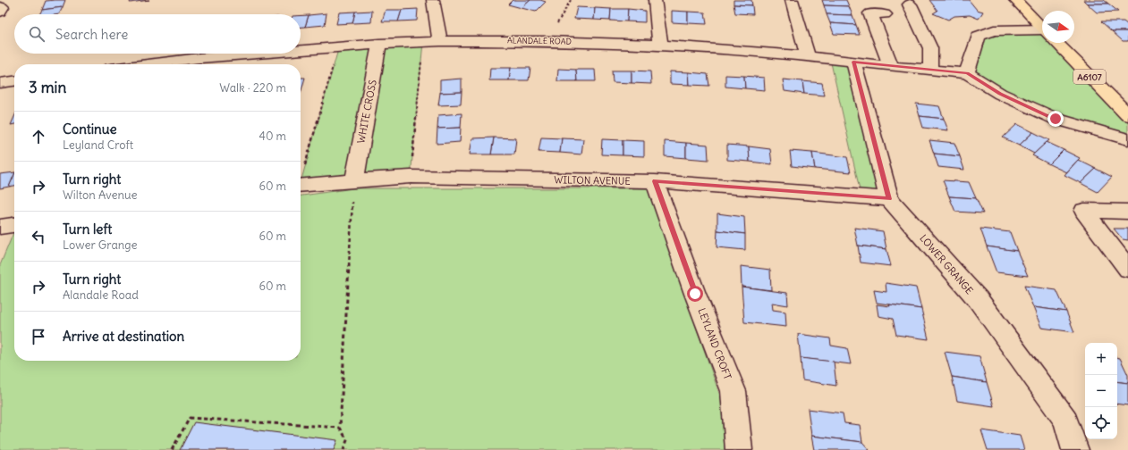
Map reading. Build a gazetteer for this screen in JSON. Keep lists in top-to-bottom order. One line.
{"streets":{"main road":["A6107"],"street":["ALANDALE ROAD","WHITE CROSS","WILTON AVENUE","LOWER GRANGE","LEYLAND CROFT"]},"crossings":[["ALANDALE ROAD","WHITE CROSS"],["ALANDALE ROAD","LOWER GRANGE"],["WHITE CROSS","WILTON AVENUE"],["WILTON AVENUE","LOWER GRANGE"],["WILTON AVENUE","LEYLAND CROFT"]],"north":"right","page":{"search":"Search here","heading":["3 min","Walk · 220 m"],"list":[["Continue","Leyland Croft","40 m"],["Turn right","Wilton Avenue","60 m"],["Turn left","Lower Grange","60 m"],["Turn right","Alandale Road","60 m"],"Arrive at destination"],"map_buttons":["+","−"]}}
